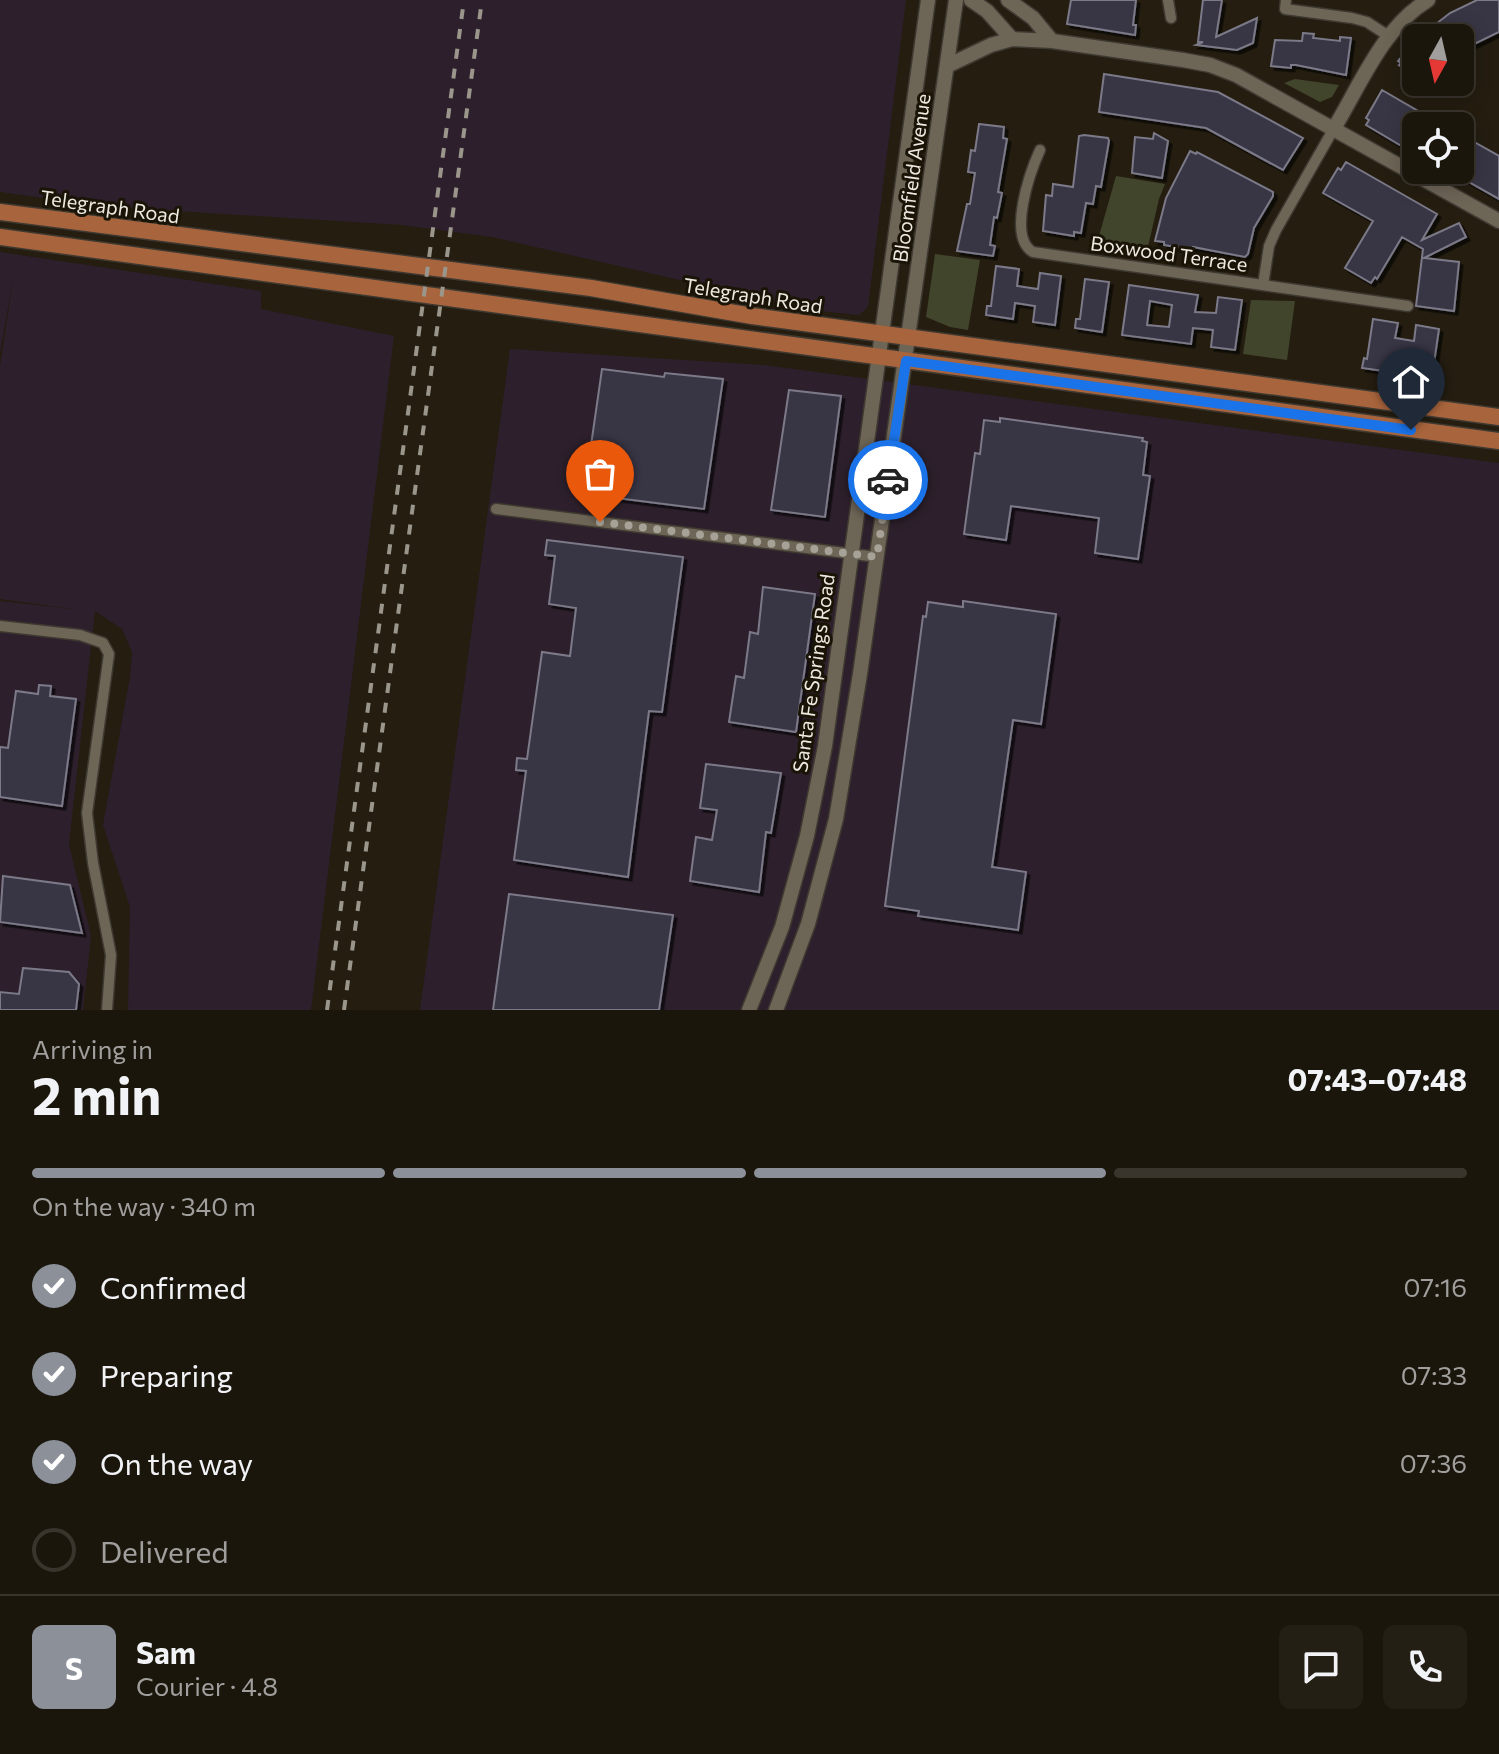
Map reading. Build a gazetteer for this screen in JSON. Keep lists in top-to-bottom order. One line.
{"streets":{"main road":["Bloomfield Avenue","Telegraph Road","Santa Fe Springs Road"],"street":["Boxwood Terrace"]},"crossings":[["Bloomfield Avenue","Telegraph Road"],["Bloomfield Avenue","Santa Fe Springs Road"],["Telegraph Road","Santa Fe Springs Road"]],"north":"bottom","page":{"heading":["2 min","Arriving in","07:43–07:48"],"panel":["Sam","Courier · 4.8"],"bar":"On the way · 340 m","list":[["Confirmed","07:16"],["Preparing","07:33"],["On the way","07:36"],"Delivered"],"round":"S"}}
